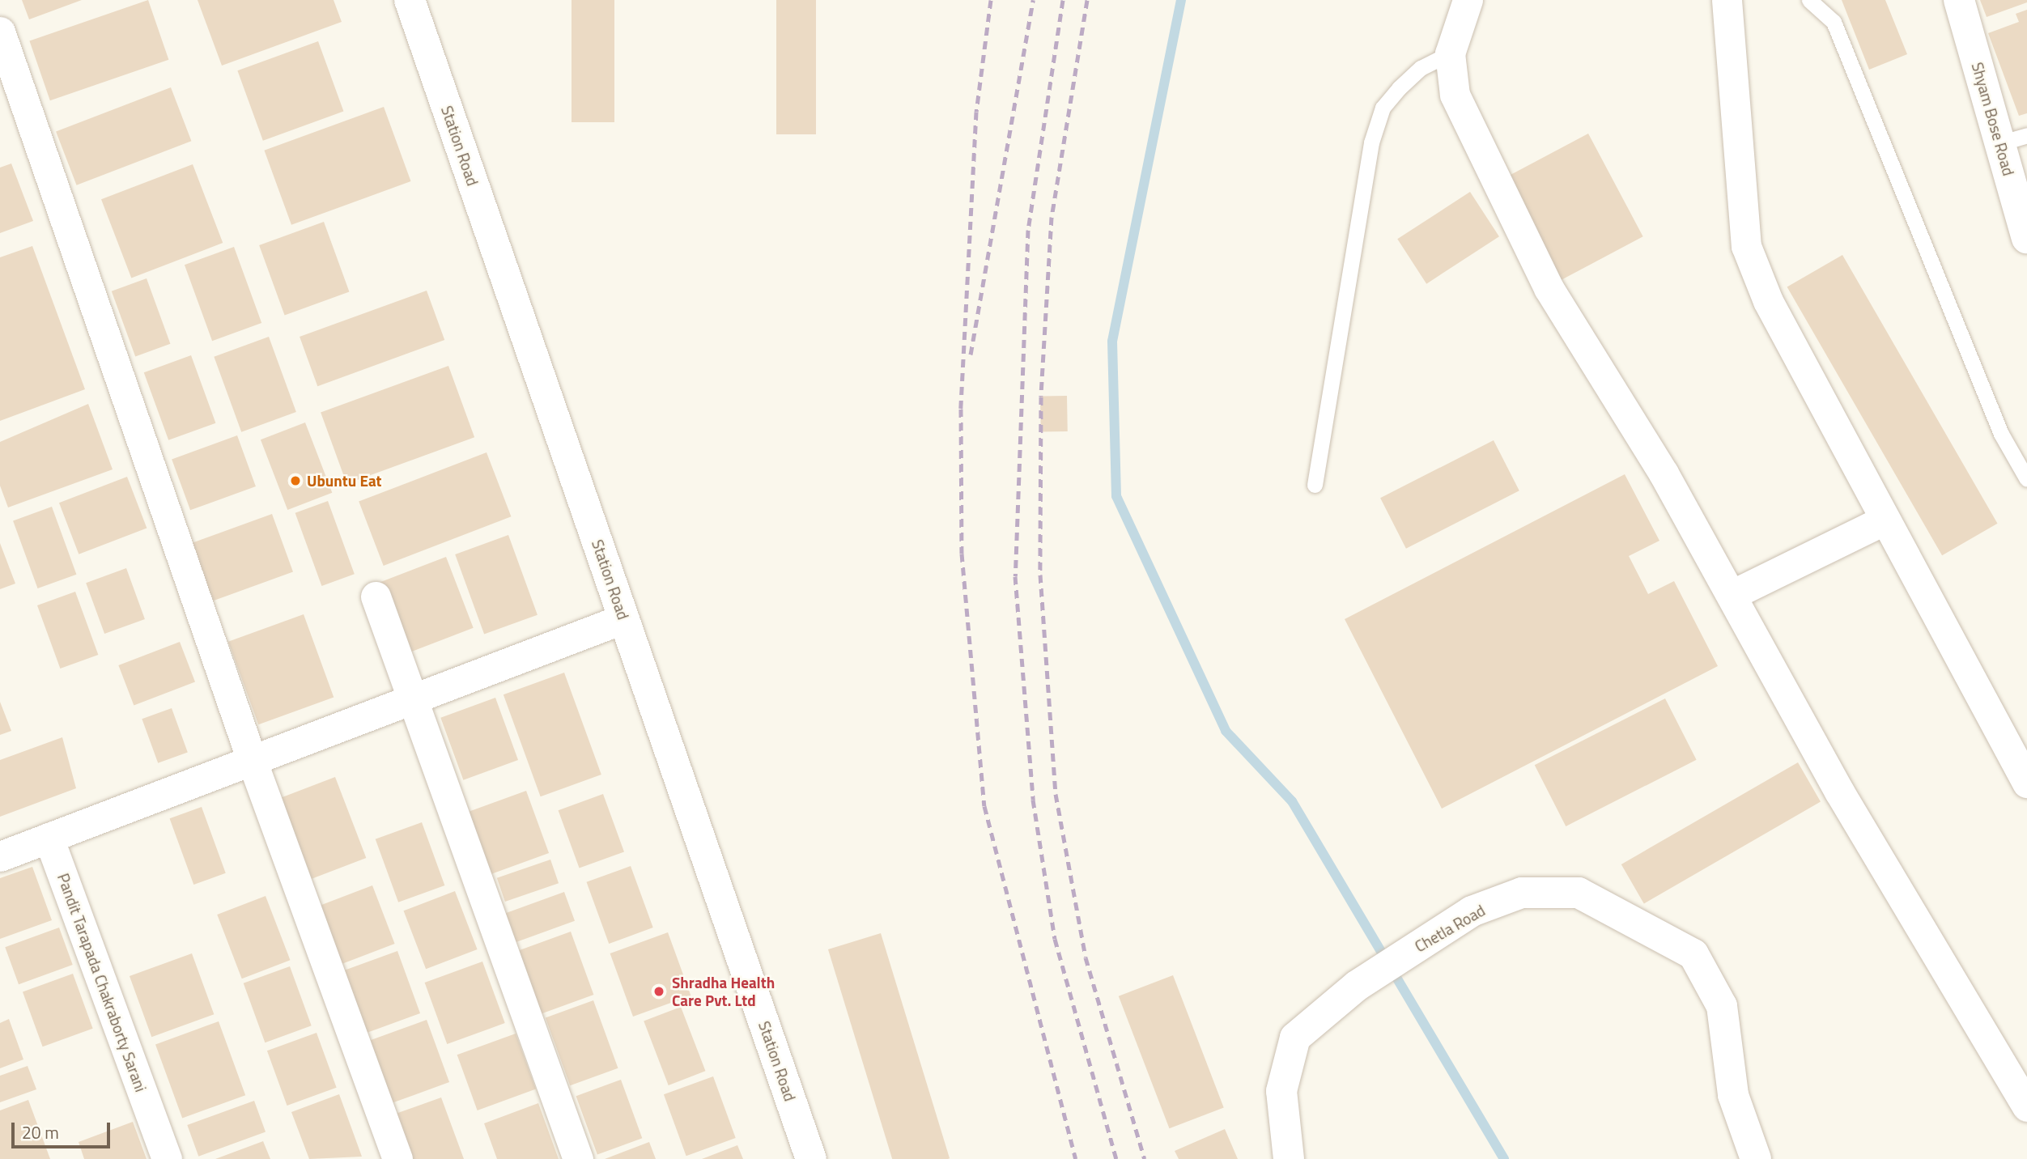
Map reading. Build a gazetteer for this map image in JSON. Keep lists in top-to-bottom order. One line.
{"streets":{"street":["Shyam Bose Road","Station Road","Chetla Road","Pandit Tarapada Chakraborty Sarani"]},"places":["Ubuntu Eat","Shradha Health Care Pvt. Ltd"],"scale_bar":"20 m"}
